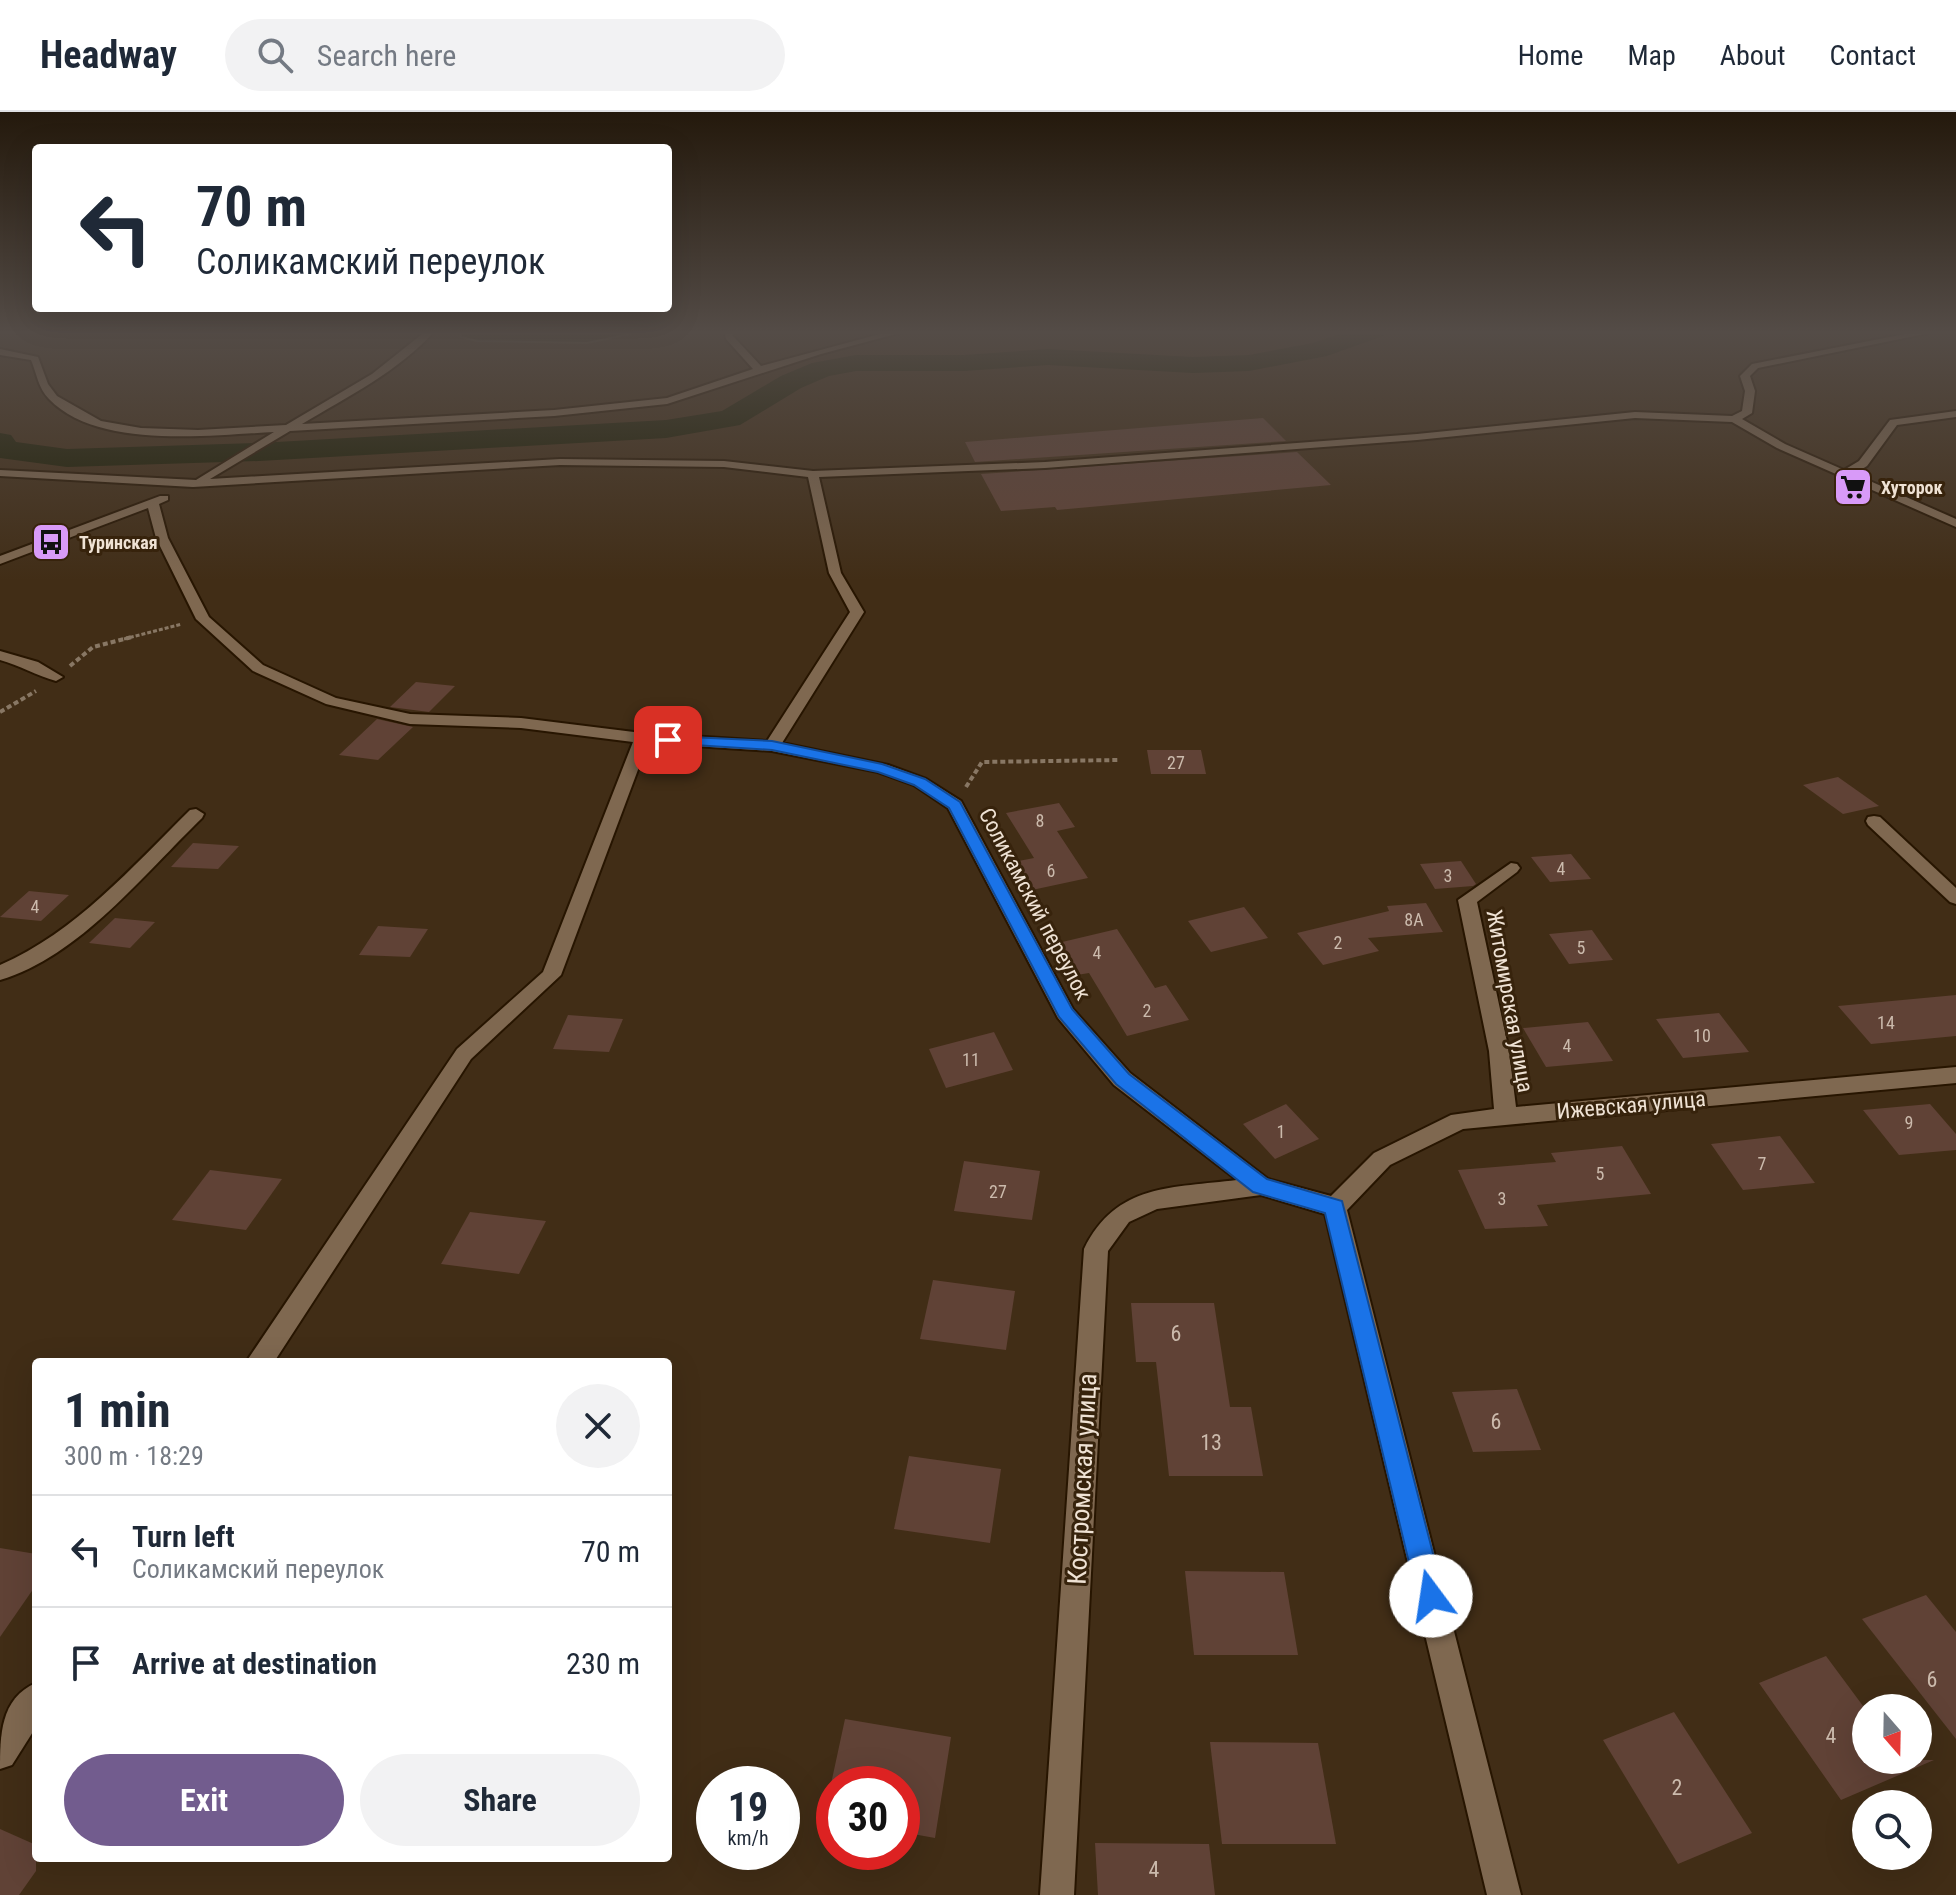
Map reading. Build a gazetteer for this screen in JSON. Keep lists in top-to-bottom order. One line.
{"streets":{"street":["Соликамский переулок","Житомирская улица","Ижевская улица","Костромская улица"]},"crossings":[["Соликамский переулок","Ижевская улица"],["Соликамский переулок","Костромская улица"],["Житомирская улица","Ижевская улица"]],"places":{"supermarket":["Хуторок"],"bus stop":["Туринская"]},"house_numbers":["27","8","4","6","3","4","8А","2","5","4","2","14","10","4","11","9","1","7","5","27","3","6","6","13","6","4","2","4"],"north":"bottom","page":{"header":"Headway","search":"Search here","nav":["Home","Map","About","Contact"],"turn":["70 m","Соликамский переулок"],"heading":["1 min","300 m · 18:29"],"list":[{"name":"Turn left","note":"Соликамский переулок","value":"70 m"},{"name":"Arrive at destination","value":"230 m"}],"buttons":["Exit","Share"],"speed":"19 km/h","limit":"30"}}
